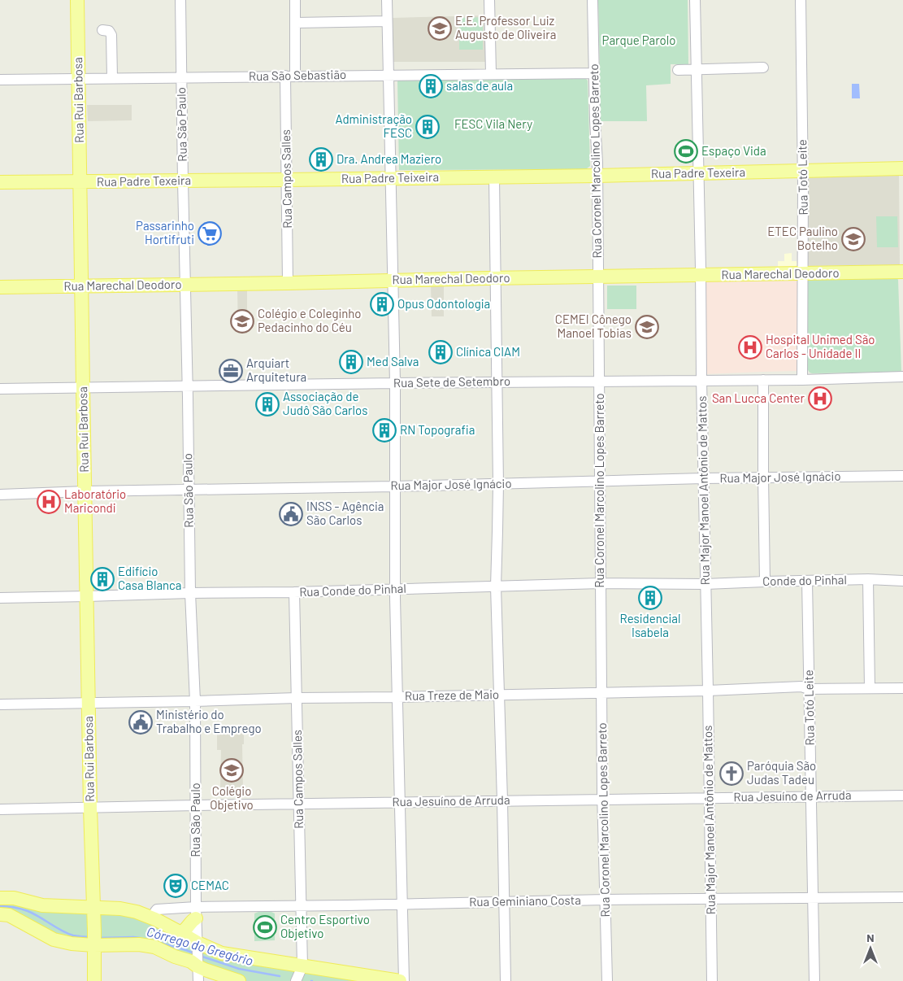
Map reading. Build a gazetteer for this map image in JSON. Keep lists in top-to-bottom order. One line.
{"streets":{"main road":["Rua Rui Barbosa","Rua Padre Texeira","Rua Padre Teixeira","Rua Marechal Deodoro"],"street":["Rua São Sebastião","Rua São Paulo","Rua Coronel Marcolino Lopes Barreto","Rua Totó Leite","Rua Campos Salles","Rua Sete de Setembro","Rua Major José Ignácio","Rua Major Manoel Antônio de Mattos","Conde do Pinhal","Rua Conde do Pinhal","Rua Treze de Maio","Rua Jesuíno de Arruda","Rua Geminiano Costa"]},"crossings":[["Rua São Sebastião","Rua Rui Barbosa"],["Rua São Sebastião","Rua São Paulo"],["Rua São Sebastião","Rua Coronel Marcolino Lopes Barreto"],["Rua São Sebastião","Rua Campos Salles"],["Rua Rui Barbosa","Rua Padre Texeira"],["Rua Rui Barbosa","Rua Marechal Deodoro"],["Rua Rui Barbosa","Rua Sete de Setembro"],["Rua Rui Barbosa","Rua Major José Ignácio"],["Rua Rui Barbosa","Rua Conde do Pinhal"],["Rua Rui Barbosa","Rua Treze de Maio"],["Rua Rui Barbosa","Rua Jesuíno de Arruda"],["Rua São Paulo","Rua Padre Texeira"],["Rua São Paulo","Rua Marechal Deodoro"],["Rua São Paulo","Rua Sete de Setembro"],["Rua São Paulo","Rua Major José Ignácio"],["Rua São Paulo","Rua Conde do Pinhal"],["Rua São Paulo","Rua Treze de Maio"],["Rua São Paulo","Rua Jesuíno de Arruda"],["Rua São Paulo","Rua Geminiano Costa"],["Rua Coronel Marcolino Lopes Barreto","Rua Padre Texeira"],["Rua Coronel Marcolino Lopes Barreto","Rua Marechal Deodoro"],["Rua Coronel Marcolino Lopes Barreto","Rua Sete de Setembro"],["Rua Coronel Marcolino Lopes Barreto","Rua Major José Ignácio"],["Rua Coronel Marcolino Lopes Barreto","Rua Conde do Pinhal"],["Rua Coronel Marcolino Lopes Barreto","Rua Treze de Maio"],["Rua Coronel Marcolino Lopes Barreto","Rua Jesuíno de Arruda"],["Rua Coronel Marcolino Lopes Barreto","Rua Geminiano Costa"],["Rua Padre Texeira","Rua Totó Leite"],["Rua Padre Texeira","Rua Padre Teixeira"],["Rua Padre Texeira","Rua Campos Salles"],["Rua Padre Texeira","Rua Major Manoel Antônio de Mattos"],["Rua Totó Leite","Rua Marechal Deodoro"],["Rua Totó Leite","Rua Sete de Setembro"],["Rua Totó Leite","Conde do Pinhal"],["Rua Totó Leite","Rua Treze de Maio"],["Rua Totó Leite","Rua Jesuíno de Arruda"],["Rua Totó Leite","Rua Geminiano Costa"],["Rua Padre Teixeira","Rua Campos Salles"],["Rua Campos Salles","Rua Marechal Deodoro"],["Rua Campos Salles","Rua Conde do Pinhal"],["Rua Campos Salles","Rua Treze de Maio"],["Rua Campos Salles","Rua Jesuíno de Arruda"],["Rua Campos Salles","Rua Geminiano Costa"],["Rua Marechal Deodoro","Rua Major Manoel Antônio de Mattos"],["Rua Sete de Setembro","Rua Major Manoel Antônio de Mattos"],["Rua Major José Ignácio","Rua Major Manoel Antônio de Mattos"],["Rua Major Manoel Antônio de Mattos","Conde do Pinhal"],["Rua Major Manoel Antônio de Mattos","Rua Conde do Pinhal"],["Rua Major Manoel Antônio de Mattos","Rua Treze de Maio"],["Rua Major Manoel Antônio de Mattos","Rua Jesuíno de Arruda"],["Rua Major Manoel Antônio de Mattos","Rua Geminiano Costa"],["Conde do Pinhal","Rua Conde do Pinhal"]],"water":["Córrego do Gregório"],"parks":["Parque Parolo","FESC Vila Nery"],"places":{"school or university":["E.E. Professor Luiz Augusto de Oliveira","ETEC Paulino Botelho","Colégio e Coleginho Pedacinho do Céu","CEMEI Cônego Manoel Tobias","Colégio Objetivo"],"building":["salas de aula","Administração FESC","Dra. Andrea Maziero","Opus Odontologia","Clínica CIAM","Med Salva","Associação de Judô São Carlos","RN Topografia","Edifício Casa Blanca","Residencial Isabela"],"sports":["Espaço Vida","Centro Esportivo Objetivo"],"supermarket":["Passarinho Hortifruti"],"hospital":["Hospital Unimed São Carlos - Unidade II","San Lucca Center","Laboratório Maricondi"],"office":["Arquiart Arquitetura"],"public building":["INSS - Agência São Carlos","Ministério do Trabalho e Emprego"],"church":["Paróquia São Judas Tadeu"],"theatre":["CEMAC"]},"north":"top"}
